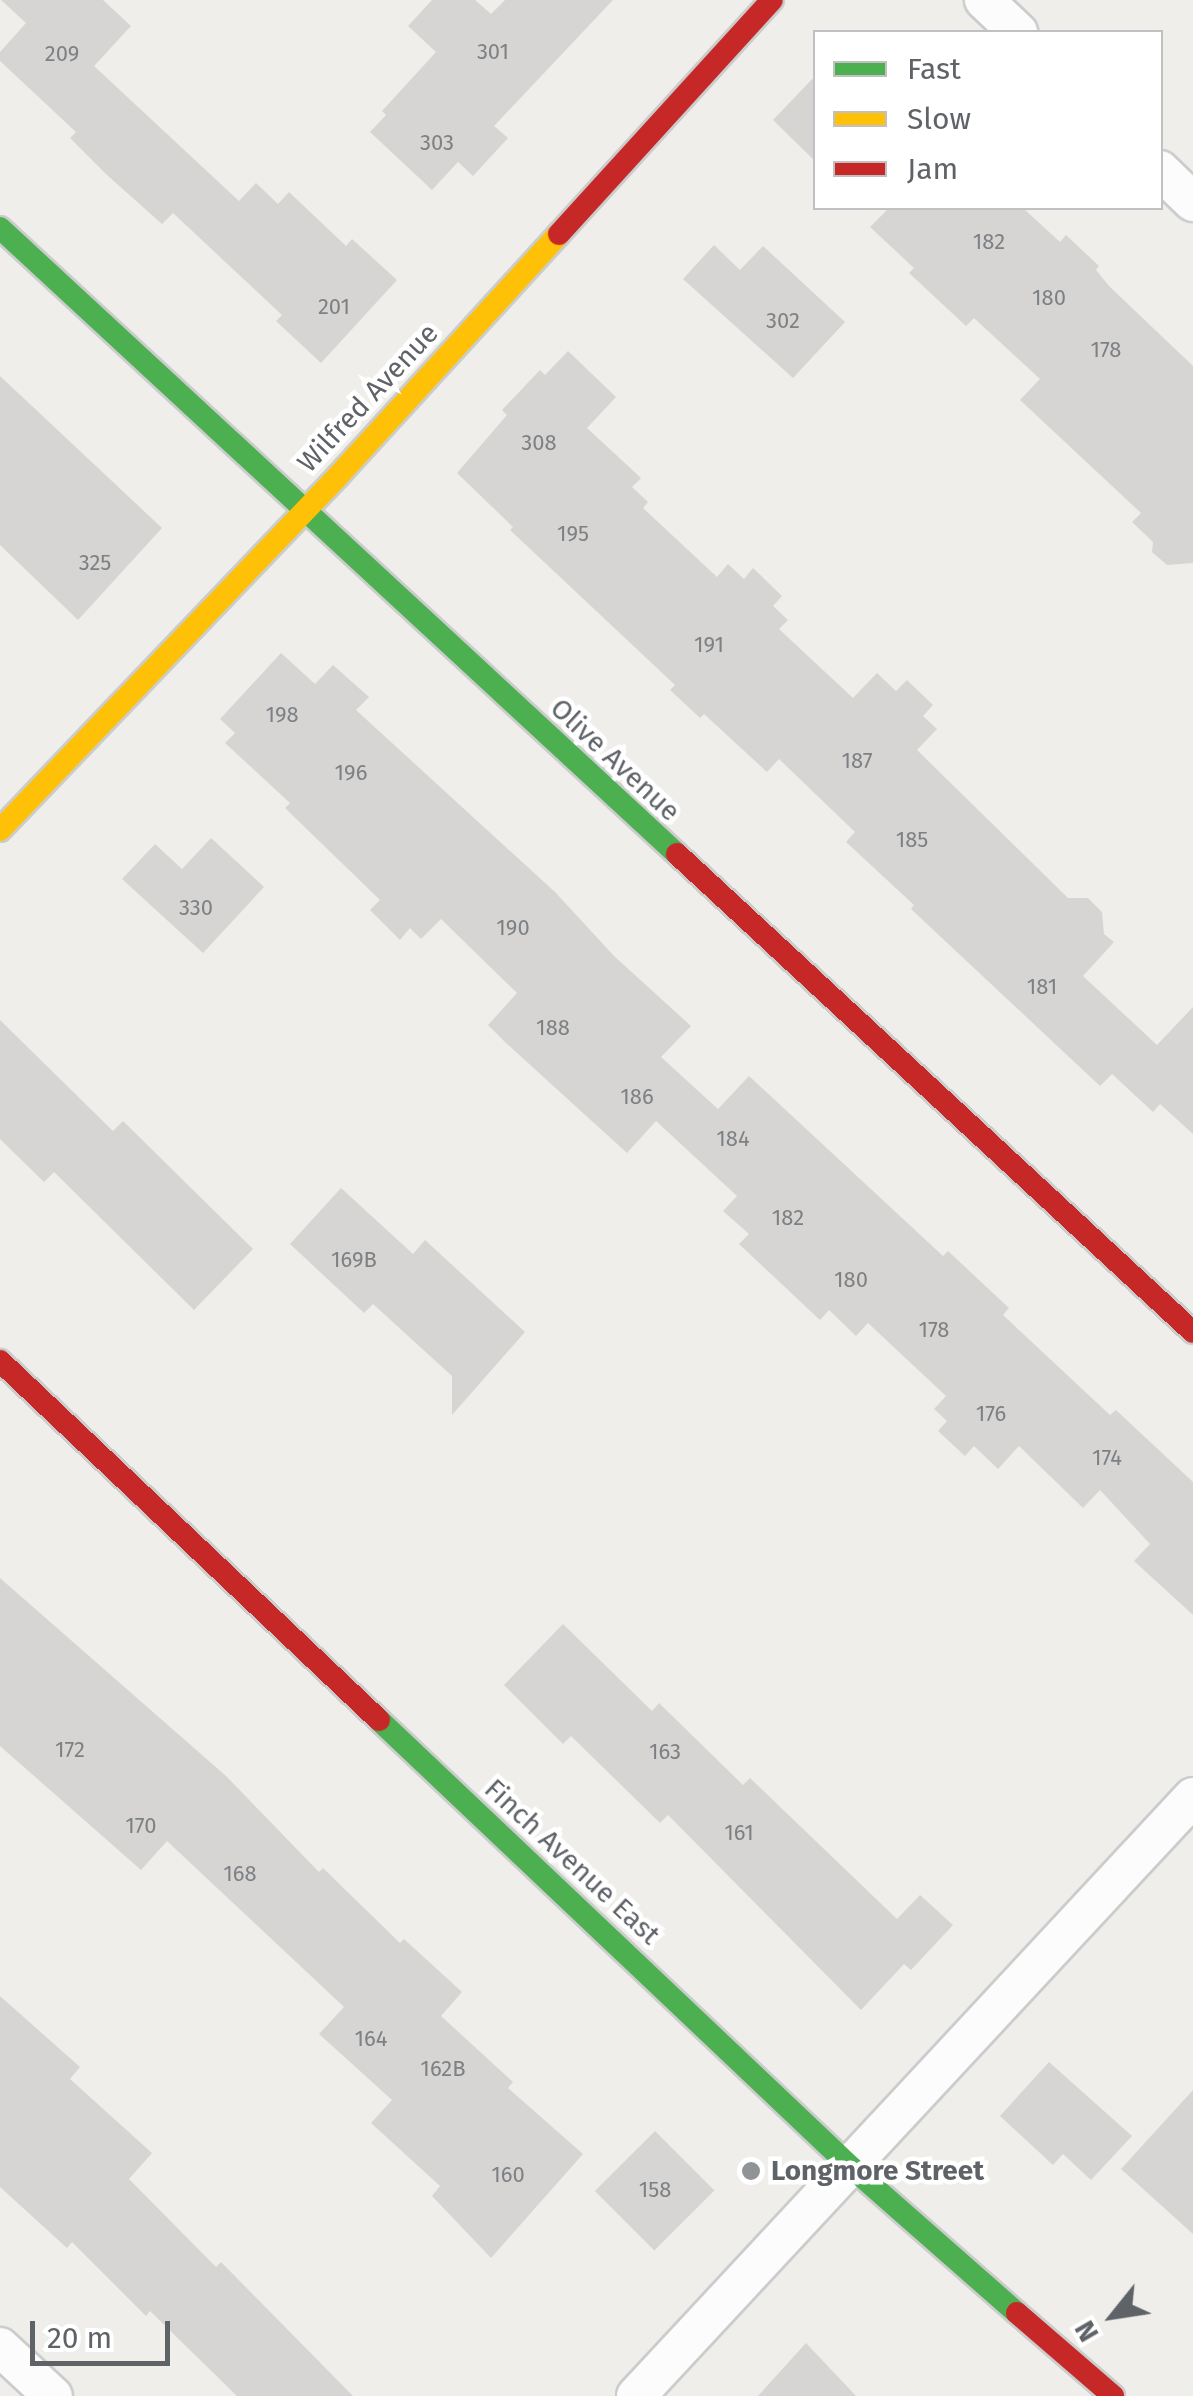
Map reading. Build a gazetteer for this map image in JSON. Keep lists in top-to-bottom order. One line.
{"streets":{"street":["Wilfred Avenue","Olive Avenue","Finch Avenue East"]},"crossings":[["Wilfred Avenue","Olive Avenue"]],"places":["Longmore Street"],"house_numbers":["301","209","303","182","180","201","302","178","308","195","325","191","198","187","196","185","330","190","181","188","186","184","182","169B","180","178","176","174","172","163","170","161","168","164","162B","160","158"],"legend":["Fast","Slow","Jam"],"scale_bar":"20 m","north":"bottom left"}
